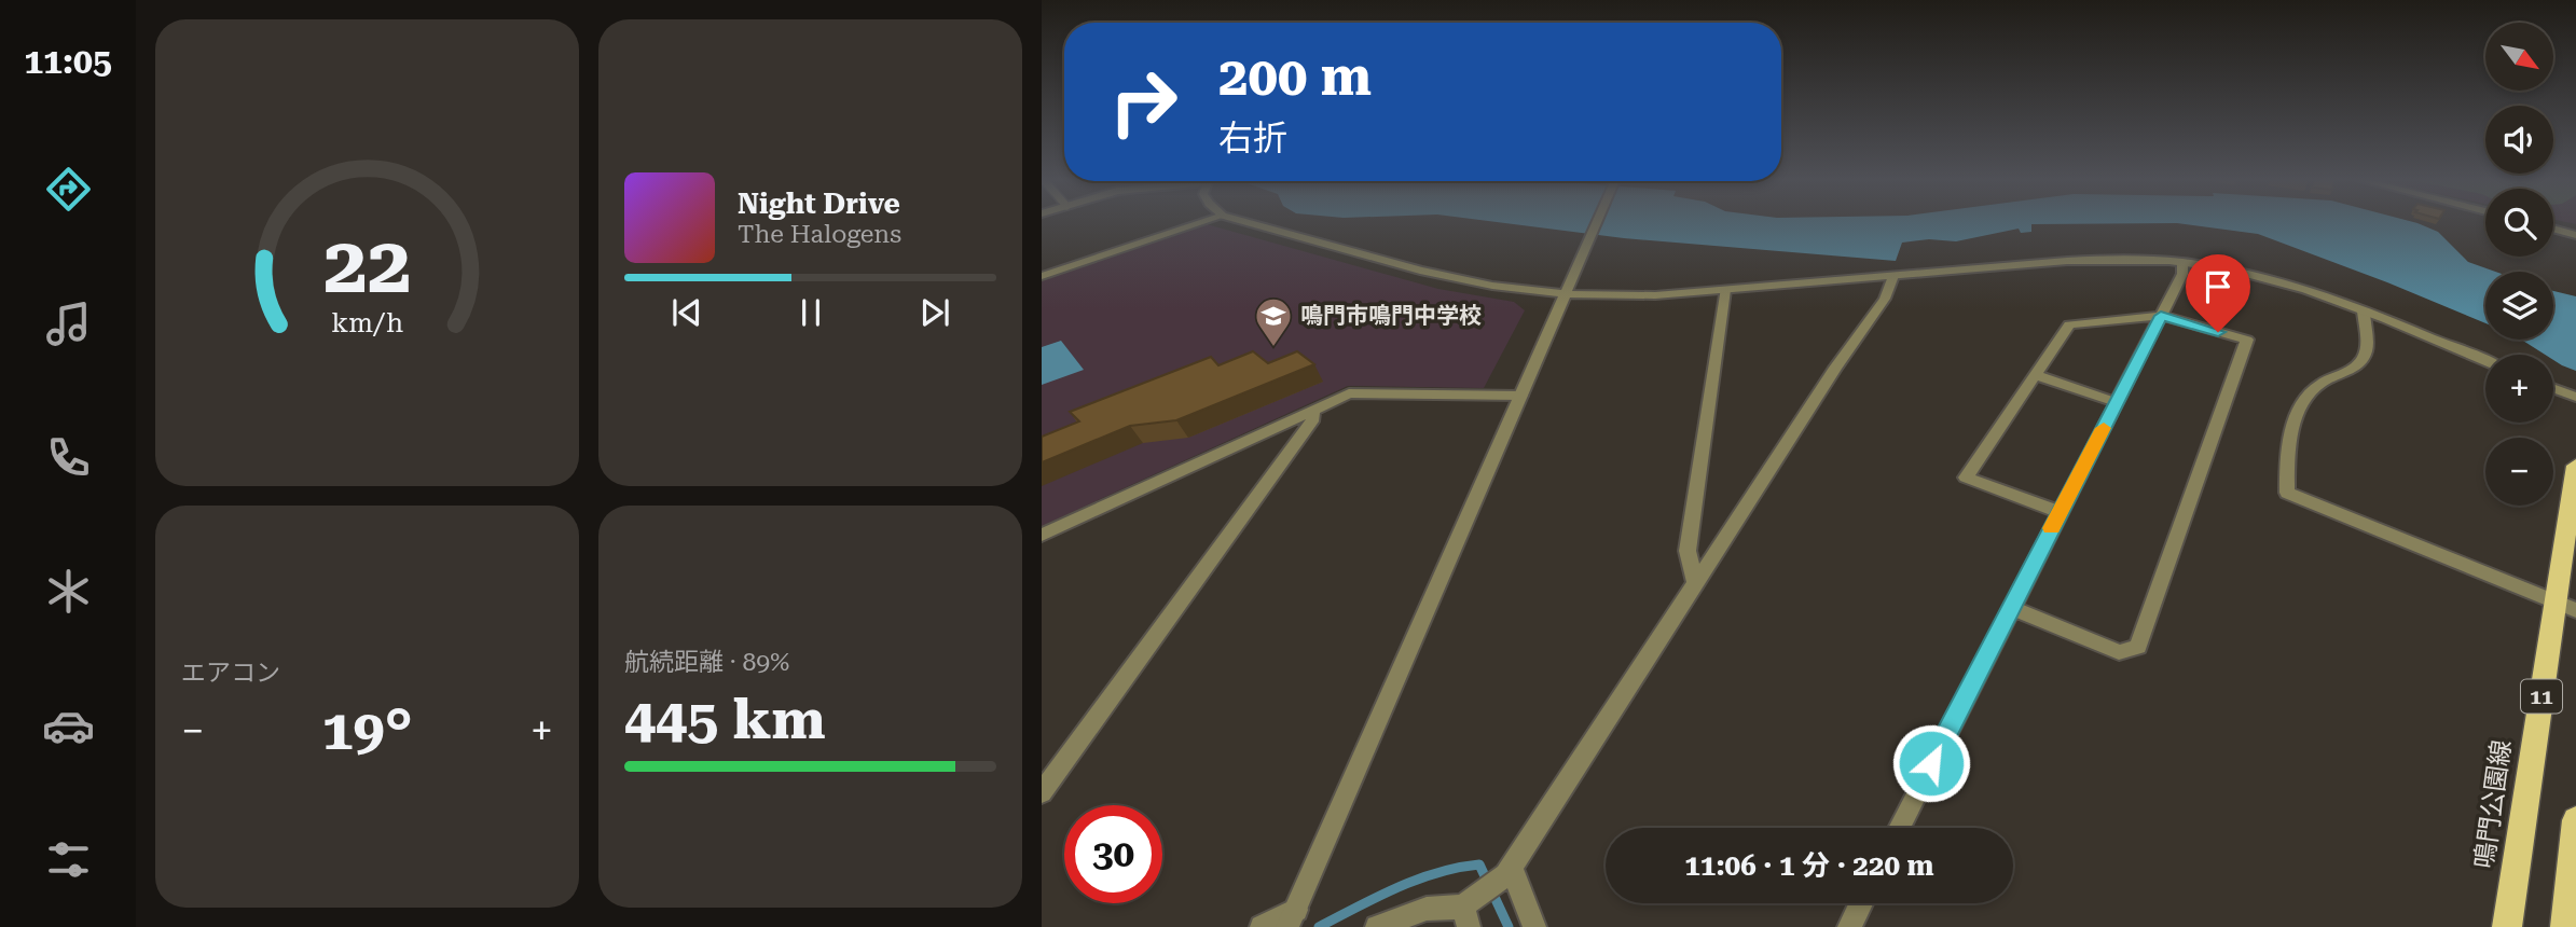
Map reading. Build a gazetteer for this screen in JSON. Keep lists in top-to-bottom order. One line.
{"streets":{"main road":["11","鳴門公園線"]},"places":{"school or university":["鳴門市鳴門中学校"]},"north":"bottom right","page":{"tabs":"11:05","map_buttons":["+","−"],"turn":["200 m","右折"],"song":["Night Drive","The Halogens"],"tile":["エアコン",["航続距離 · 89%","445 km"]],"heat":["−","19°","+"],"limit":"30","trip":"11:06 · 1 分 · 220 m","gauge":["22","km/h"]}}
